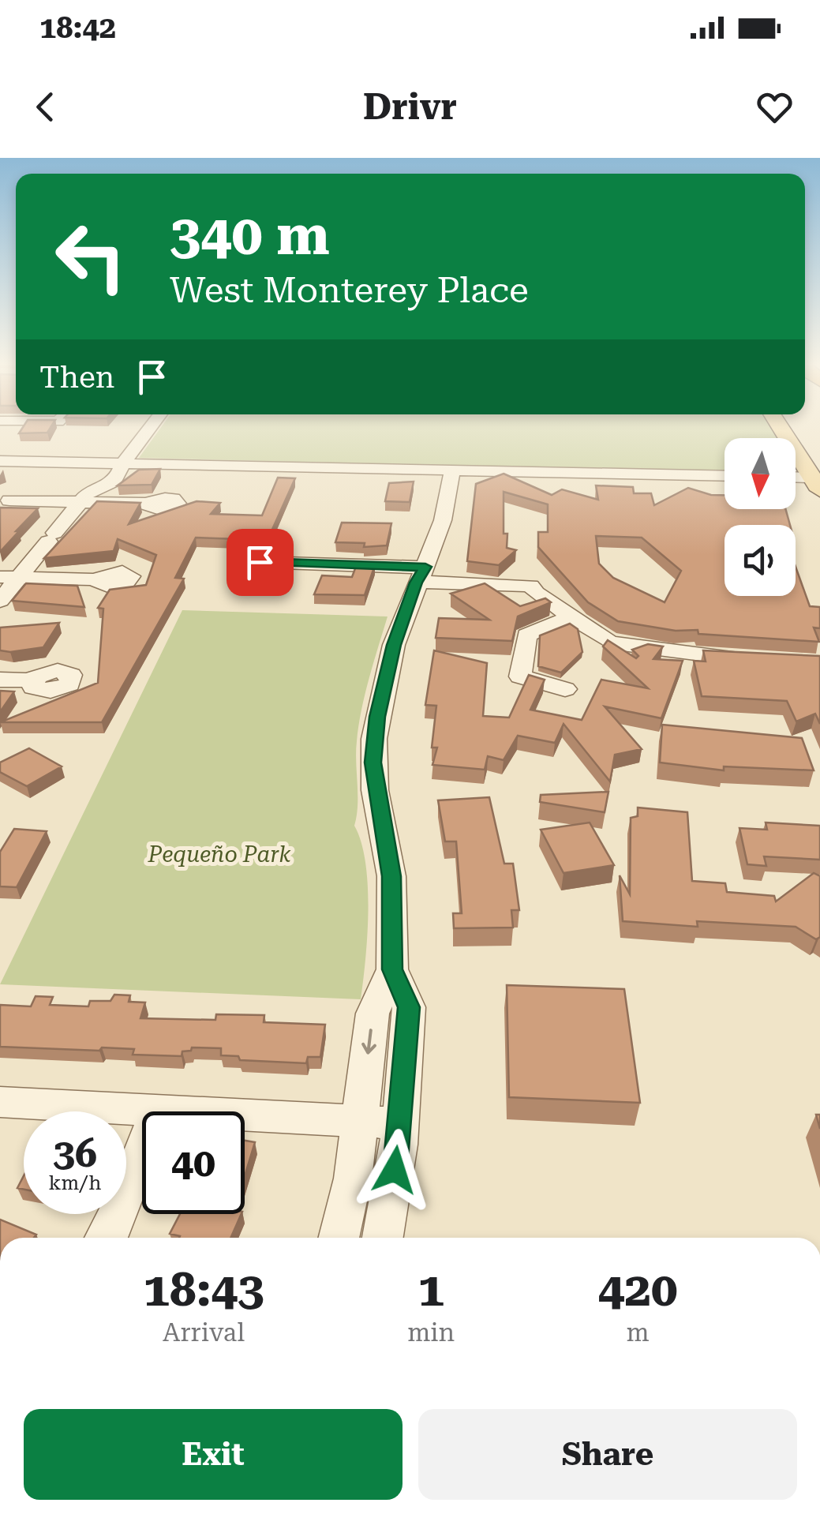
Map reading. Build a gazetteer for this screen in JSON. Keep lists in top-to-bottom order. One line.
{"parks":["Pequeño Park"],"north":"bottom","page":{"status":"18:42","header":"Drivr","turn":["340 m","West Monterey Place"],"then":"Then","speed":"36 km/h","limit":"40","eta":["18:43","Arrival","1","min","420","m"],"buttons":["Exit","Share"]}}
